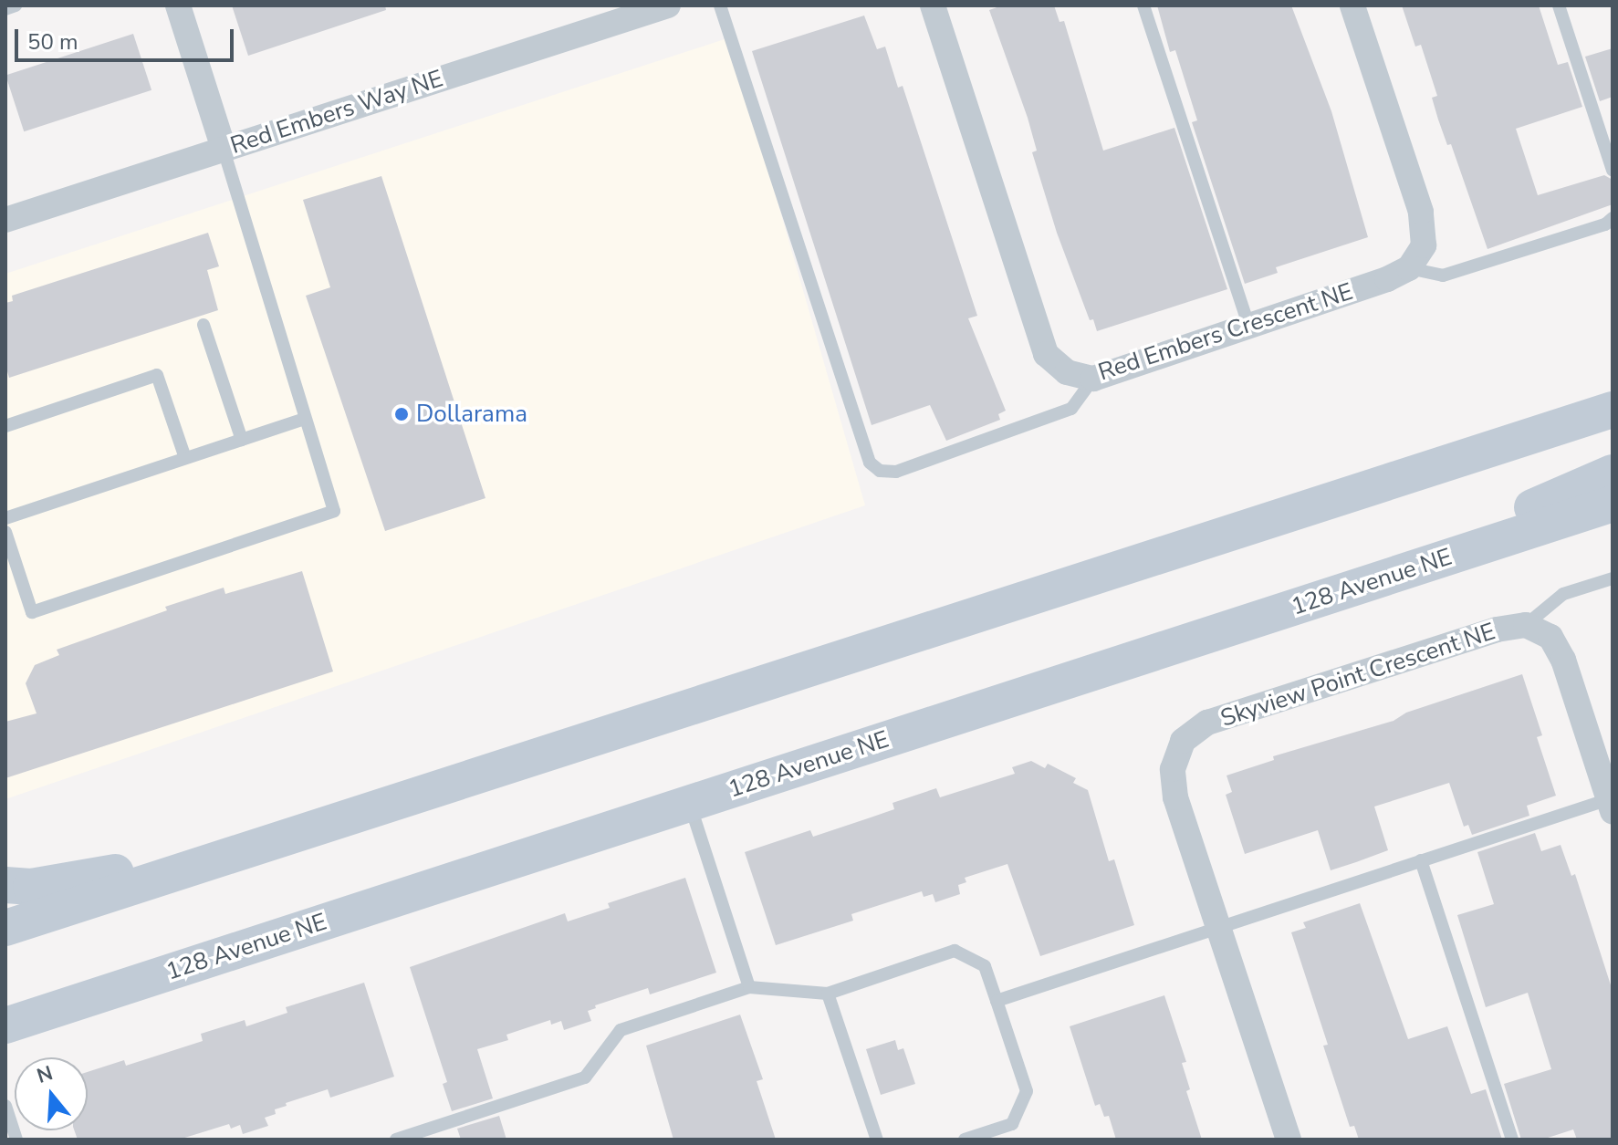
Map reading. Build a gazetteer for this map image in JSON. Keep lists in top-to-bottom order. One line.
{"streets":{"main road":["128 Avenue NE"],"street":["Red Embers Way NE","Red Embers Crescent NE","Skyview Point Crescent NE"]},"places":["Dollarama"],"scale_bar":"50 m","north":"top"}
